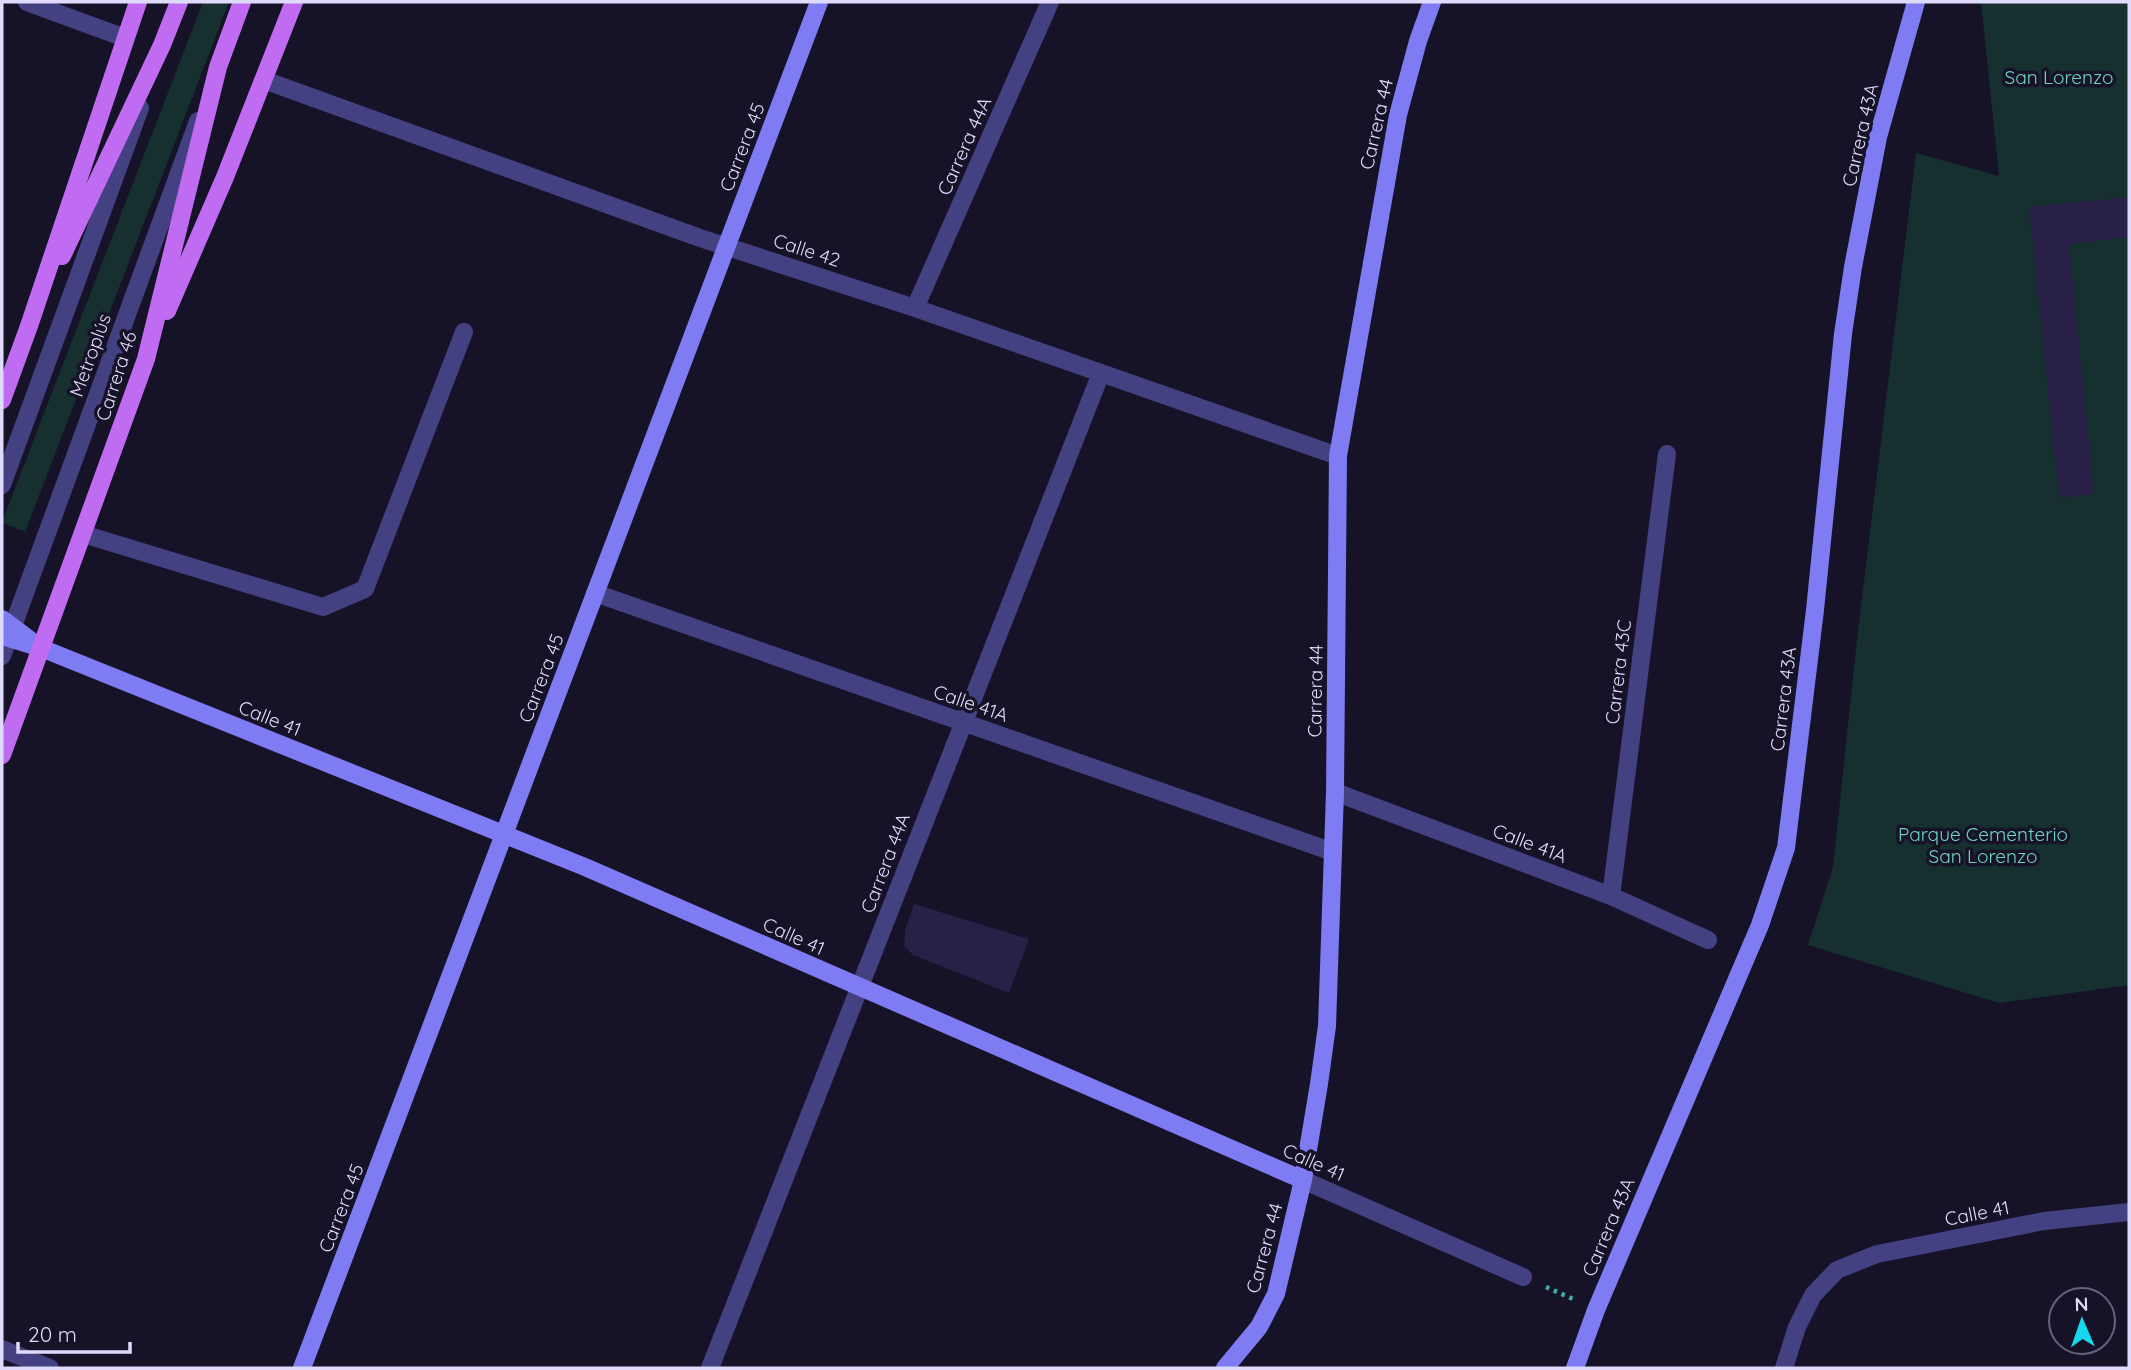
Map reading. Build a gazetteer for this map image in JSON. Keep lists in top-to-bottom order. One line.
{"streets":{"main road":["Carrera 46"],"street":["Carrera 44","Carrera 43A","Carrera 44A","Carrera 45","Calle 42","Metroplús","Carrera 43C","Calle 41A","Calle 41"]},"crossings":[["Carrera 44","Calle 42"],["Carrera 44","Calle 41A"],["Carrera 44","Calle 41"],["Carrera 44A","Calle 42"],["Carrera 44A","Calle 41A"],["Carrera 44A","Calle 41"],["Carrera 45","Calle 42"],["Carrera 45","Calle 41A"],["Carrera 45","Calle 41"],["Metroplús","Carrera 46"],["Metroplús","Calle 41"],["Carrera 46","Calle 41"],["Carrera 43C","Calle 41A"]],"parks":["San Lorenzo","Parque Cementerio San Lorenzo"],"scale_bar":"20 m","north":"top"}
